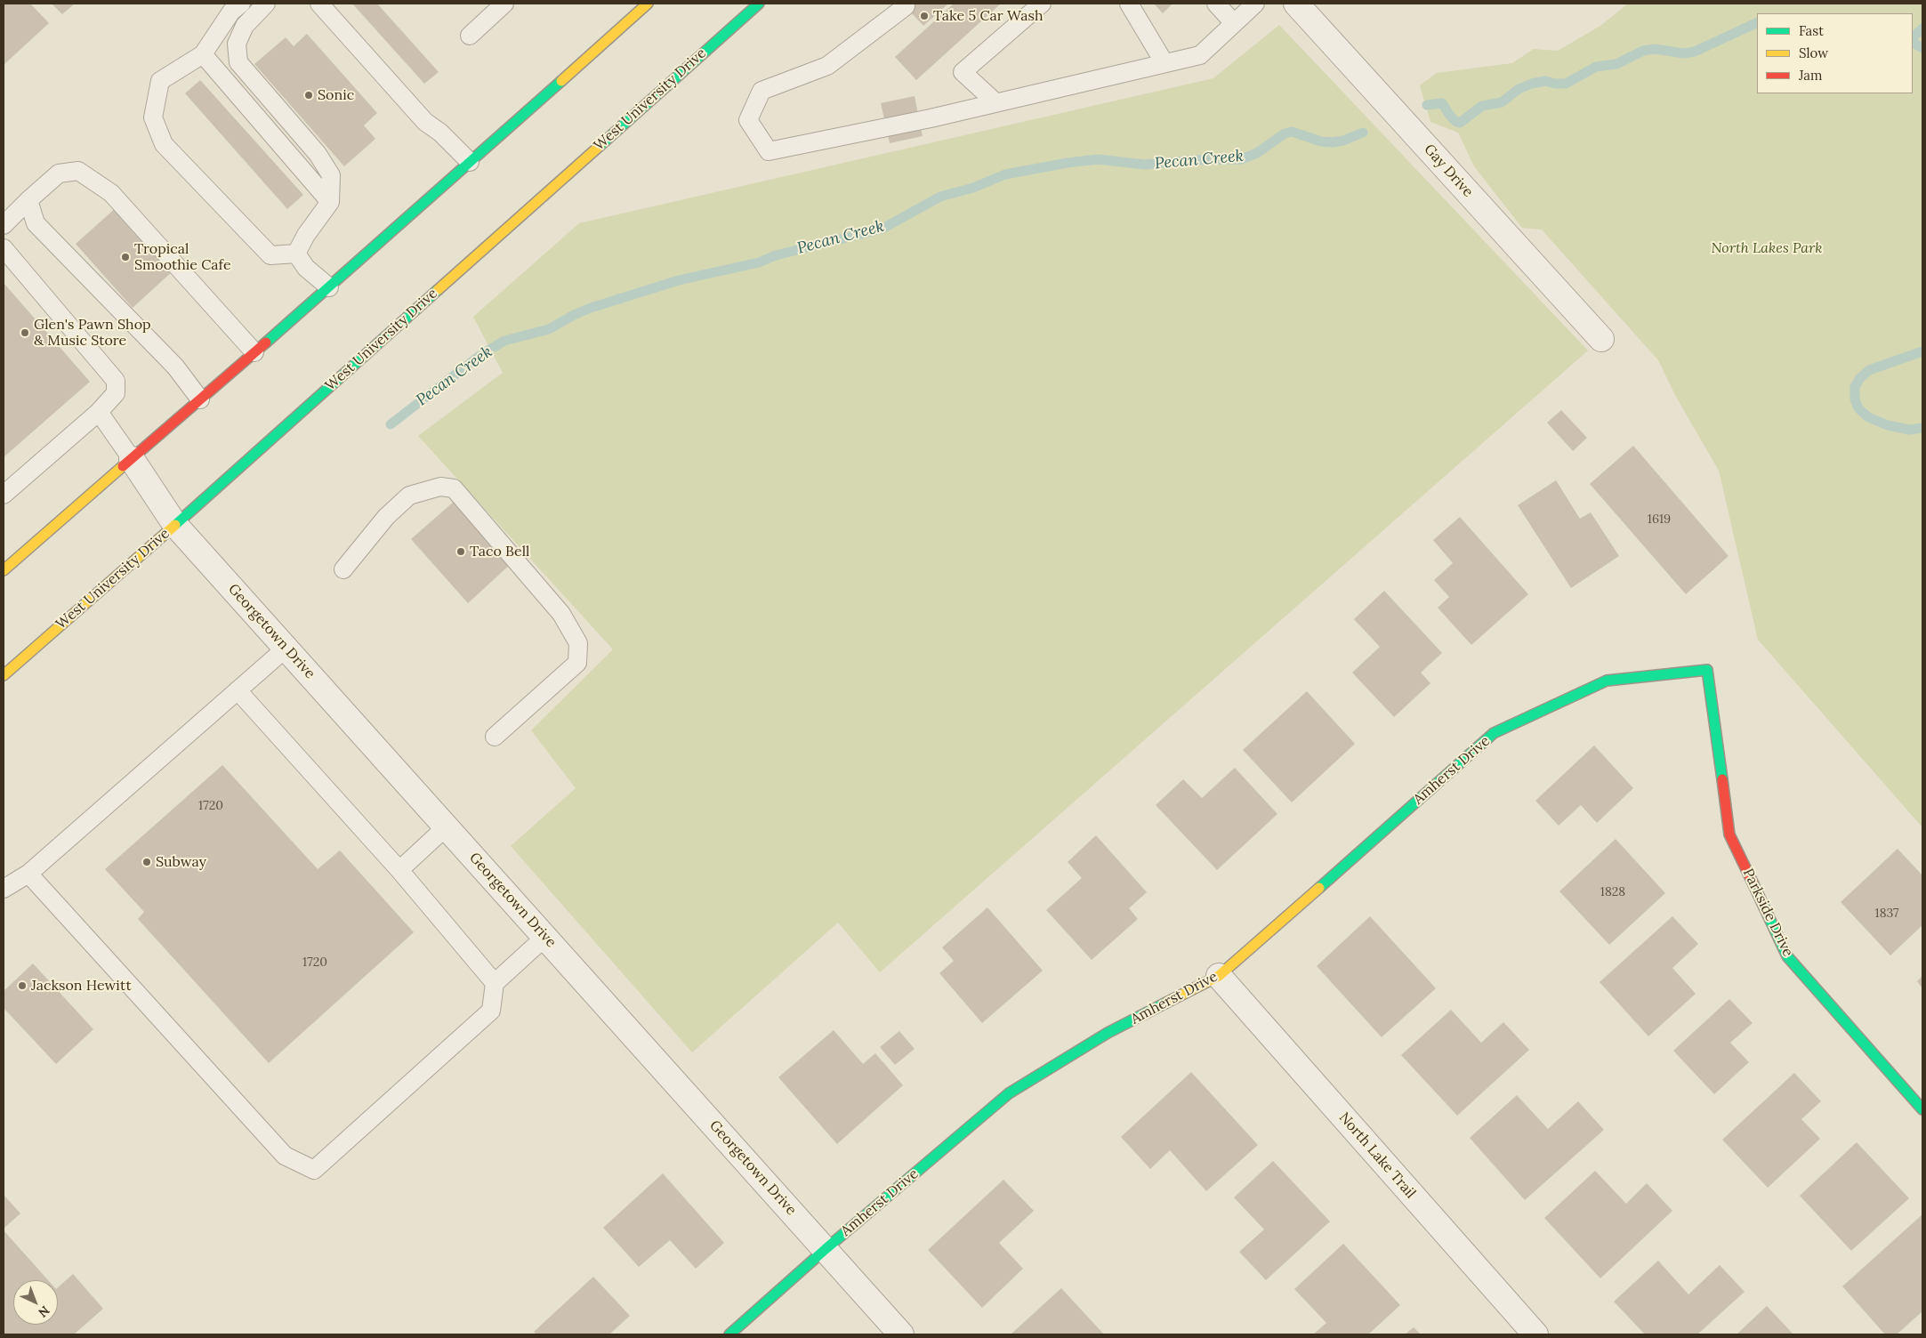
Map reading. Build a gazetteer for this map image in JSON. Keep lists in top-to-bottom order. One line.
{"streets":{"main road":["West University Drive","Amherst Drive","Parkside Drive"],"street":["Gay Drive","Georgetown Drive","North Lake Trail"]},"crossings":[["West University Drive","Georgetown Drive"],["Georgetown Drive","Amherst Drive"],["Amherst Drive","Parkside Drive"],["Amherst Drive","North Lake Trail"]],"water":["Pecan Creek"],"parks":["North Lakes Park"],"places":["Take 5 Car Wash","Sonic","Tropical Smoothie Cafe","Glen's Pawn Shop & Music Store","Taco Bell","Subway","Jackson Hewitt"],"house_numbers":["1619","1720","1828","1837","1720"],"legend":["Fast","Slow","Jam"],"north":"bottom right"}
